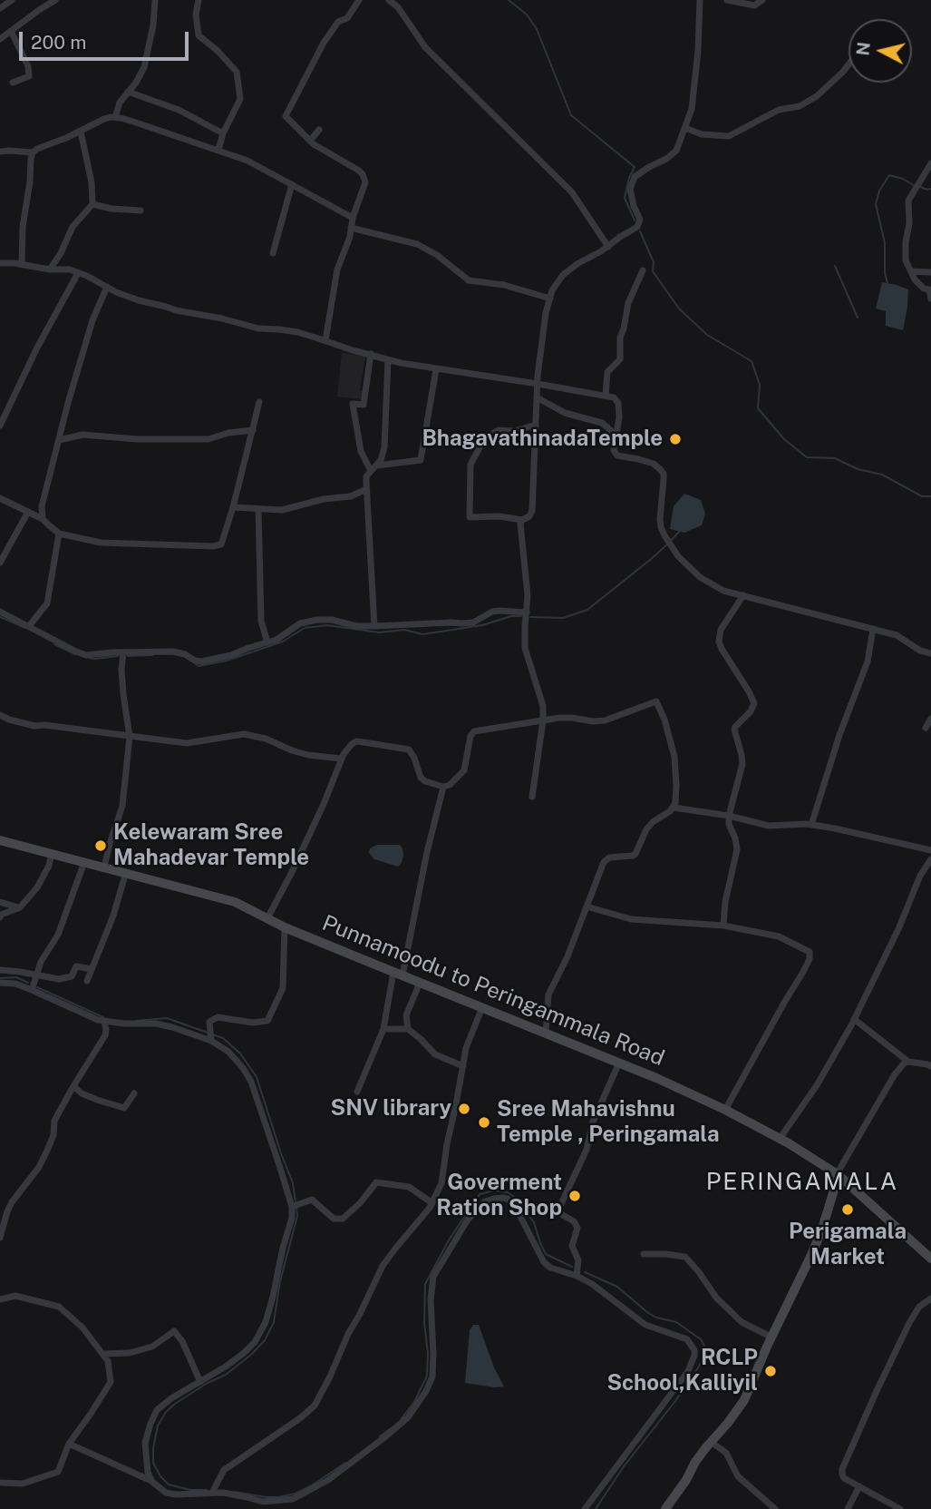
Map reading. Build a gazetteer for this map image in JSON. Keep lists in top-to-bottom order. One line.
{"streets":{"main road":["Punnamoodu to Peringammala Road"]},"districts":["PERINGAMALA"],"places":["BhagavathinadaTemple","Kelewaram Sree Mahadevar Temple","SNV library","Sree Mahavishnu Temple , Peringamala","Goverment Ration Shop","Perigamala Market","RCLP School,Kalliyil"],"scale_bar":"200 m","north":"left"}
